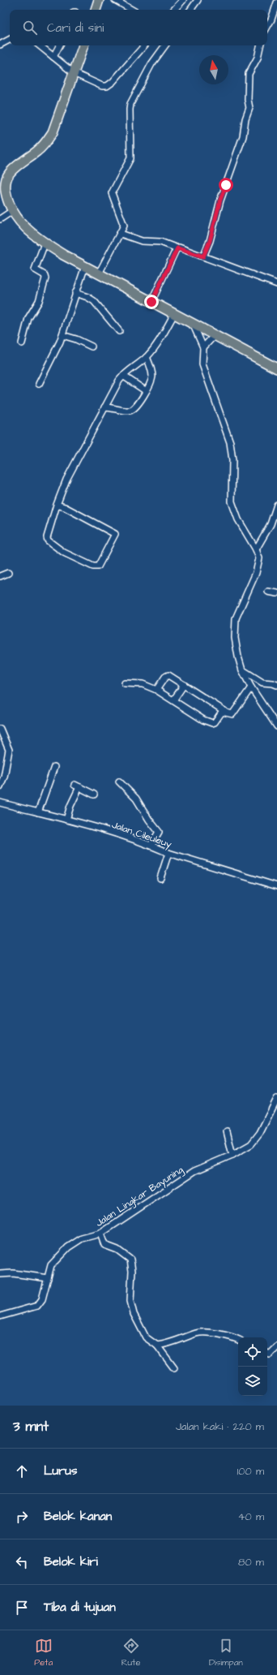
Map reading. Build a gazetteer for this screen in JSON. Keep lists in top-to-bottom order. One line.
{"streets":{"street":["Jalan Cileuleuy","Jalan Lingkar Bayuning"]},"north":"top","page":{"search":"Cari di sini","heading":["3 mnt","Jalan kaki · 220 m"],"list":[["Lurus","100 m"],["Belok kanan","40 m"],["Belok kiri","80 m"],"Tiba di tujuan"],"nav":["Peta","Rute","Disimpan"]}}
